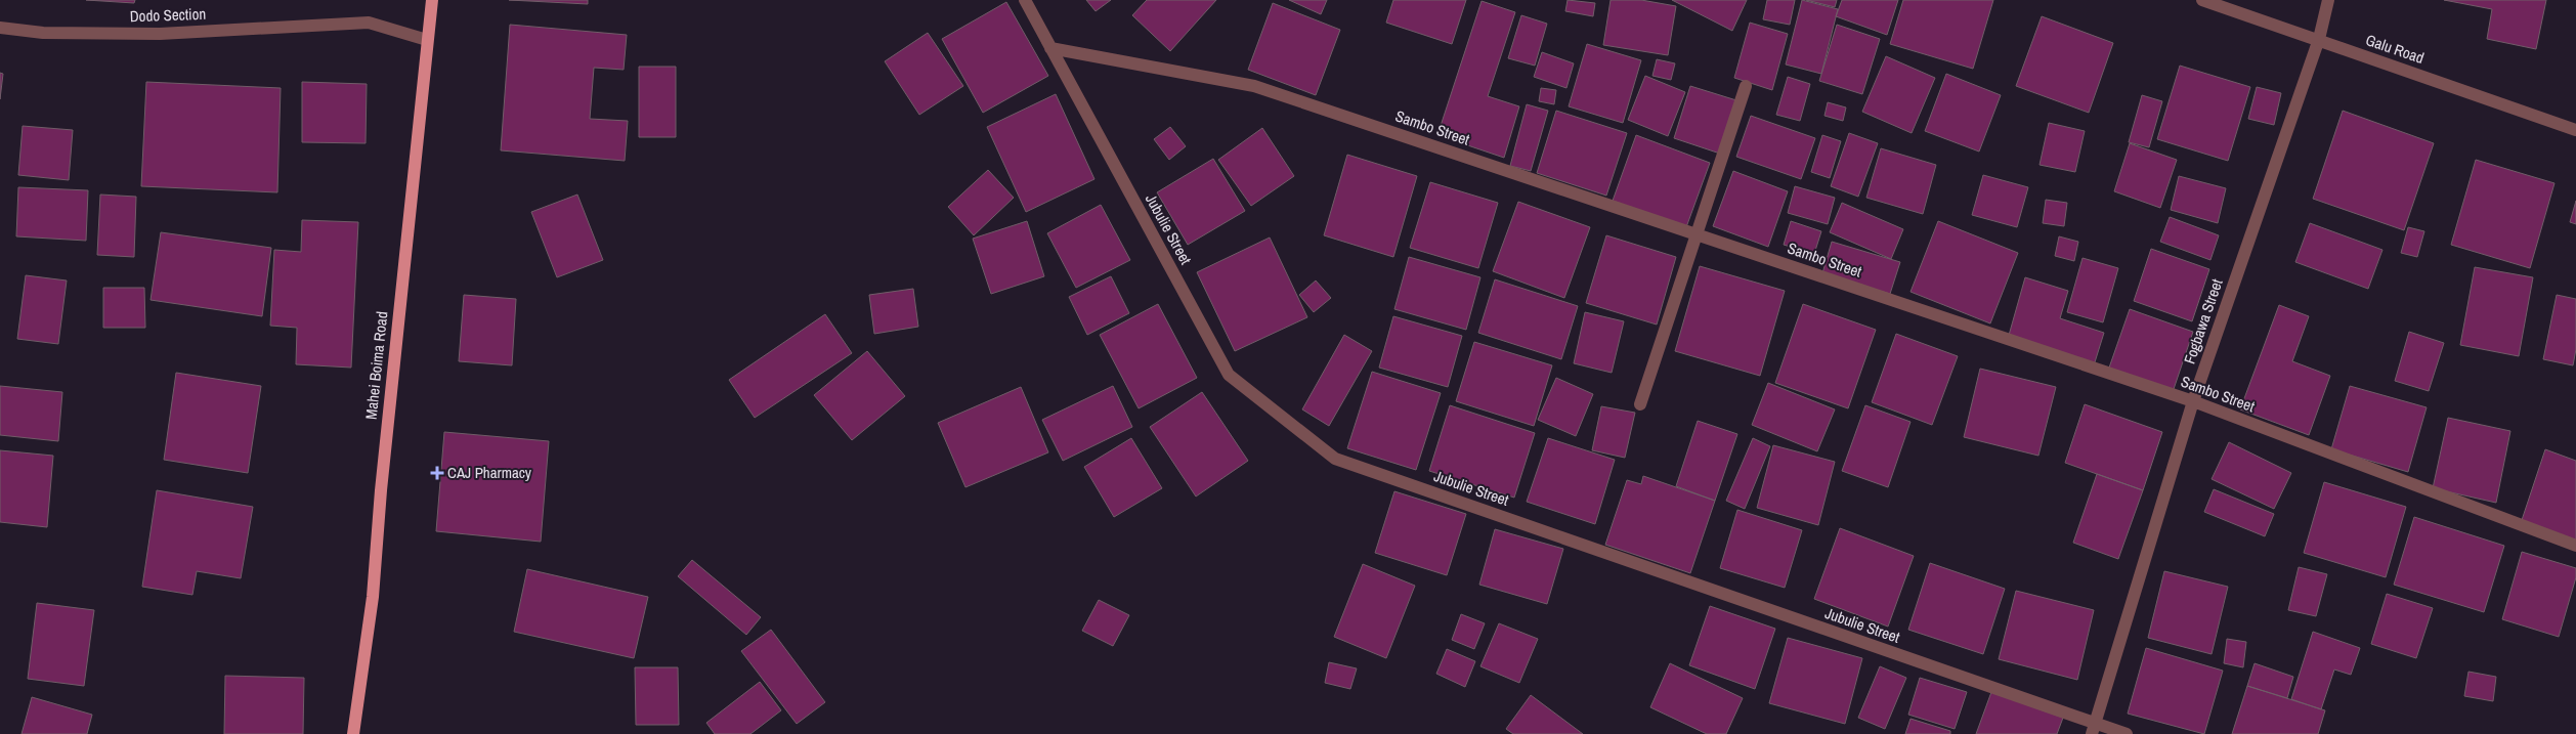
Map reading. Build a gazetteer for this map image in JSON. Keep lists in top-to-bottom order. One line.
{"streets":{"main road":["Mahei Boima Road"],"street":["Dodo Section","Galu Road","Sambo Street","Jubulie Street","Fogbawa Street"]},"crossings":[["Dodo Section","Mahei Boima Road"],["Galu Road","Fogbawa Street"],["Sambo Street","Jubulie Street"],["Sambo Street","Fogbawa Street"],["Jubulie Street","Fogbawa Street"]],"places":{"health":["CAJ Pharmacy"]}}
